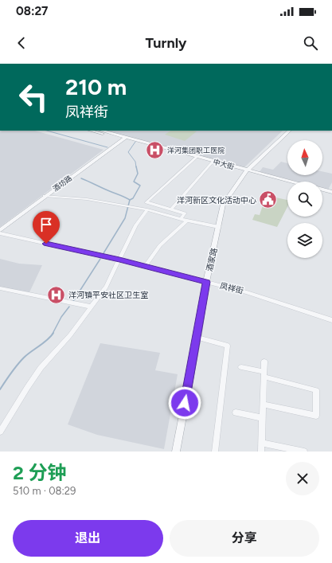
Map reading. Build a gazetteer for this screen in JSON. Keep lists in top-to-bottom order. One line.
{"streets":{"street":["中大街","酒坊路","酒家路","凤祥街"]},"crossings":[["中大街","酒坊路"],["中大街","酒家路"],["酒家路","凤祥街"]],"places":{"hospital":["洋河集团职工医院","洋河镇平安社区卫生室"],"public building":["洋河新区文化活动中心"]},"north":"top","page":{"status":"08:27","header":"Turnly","turn":["210 m","凤祥街"],"heading":["2 分钟","510 m · 08:29"],"buttons":["退出","分享"]}}
